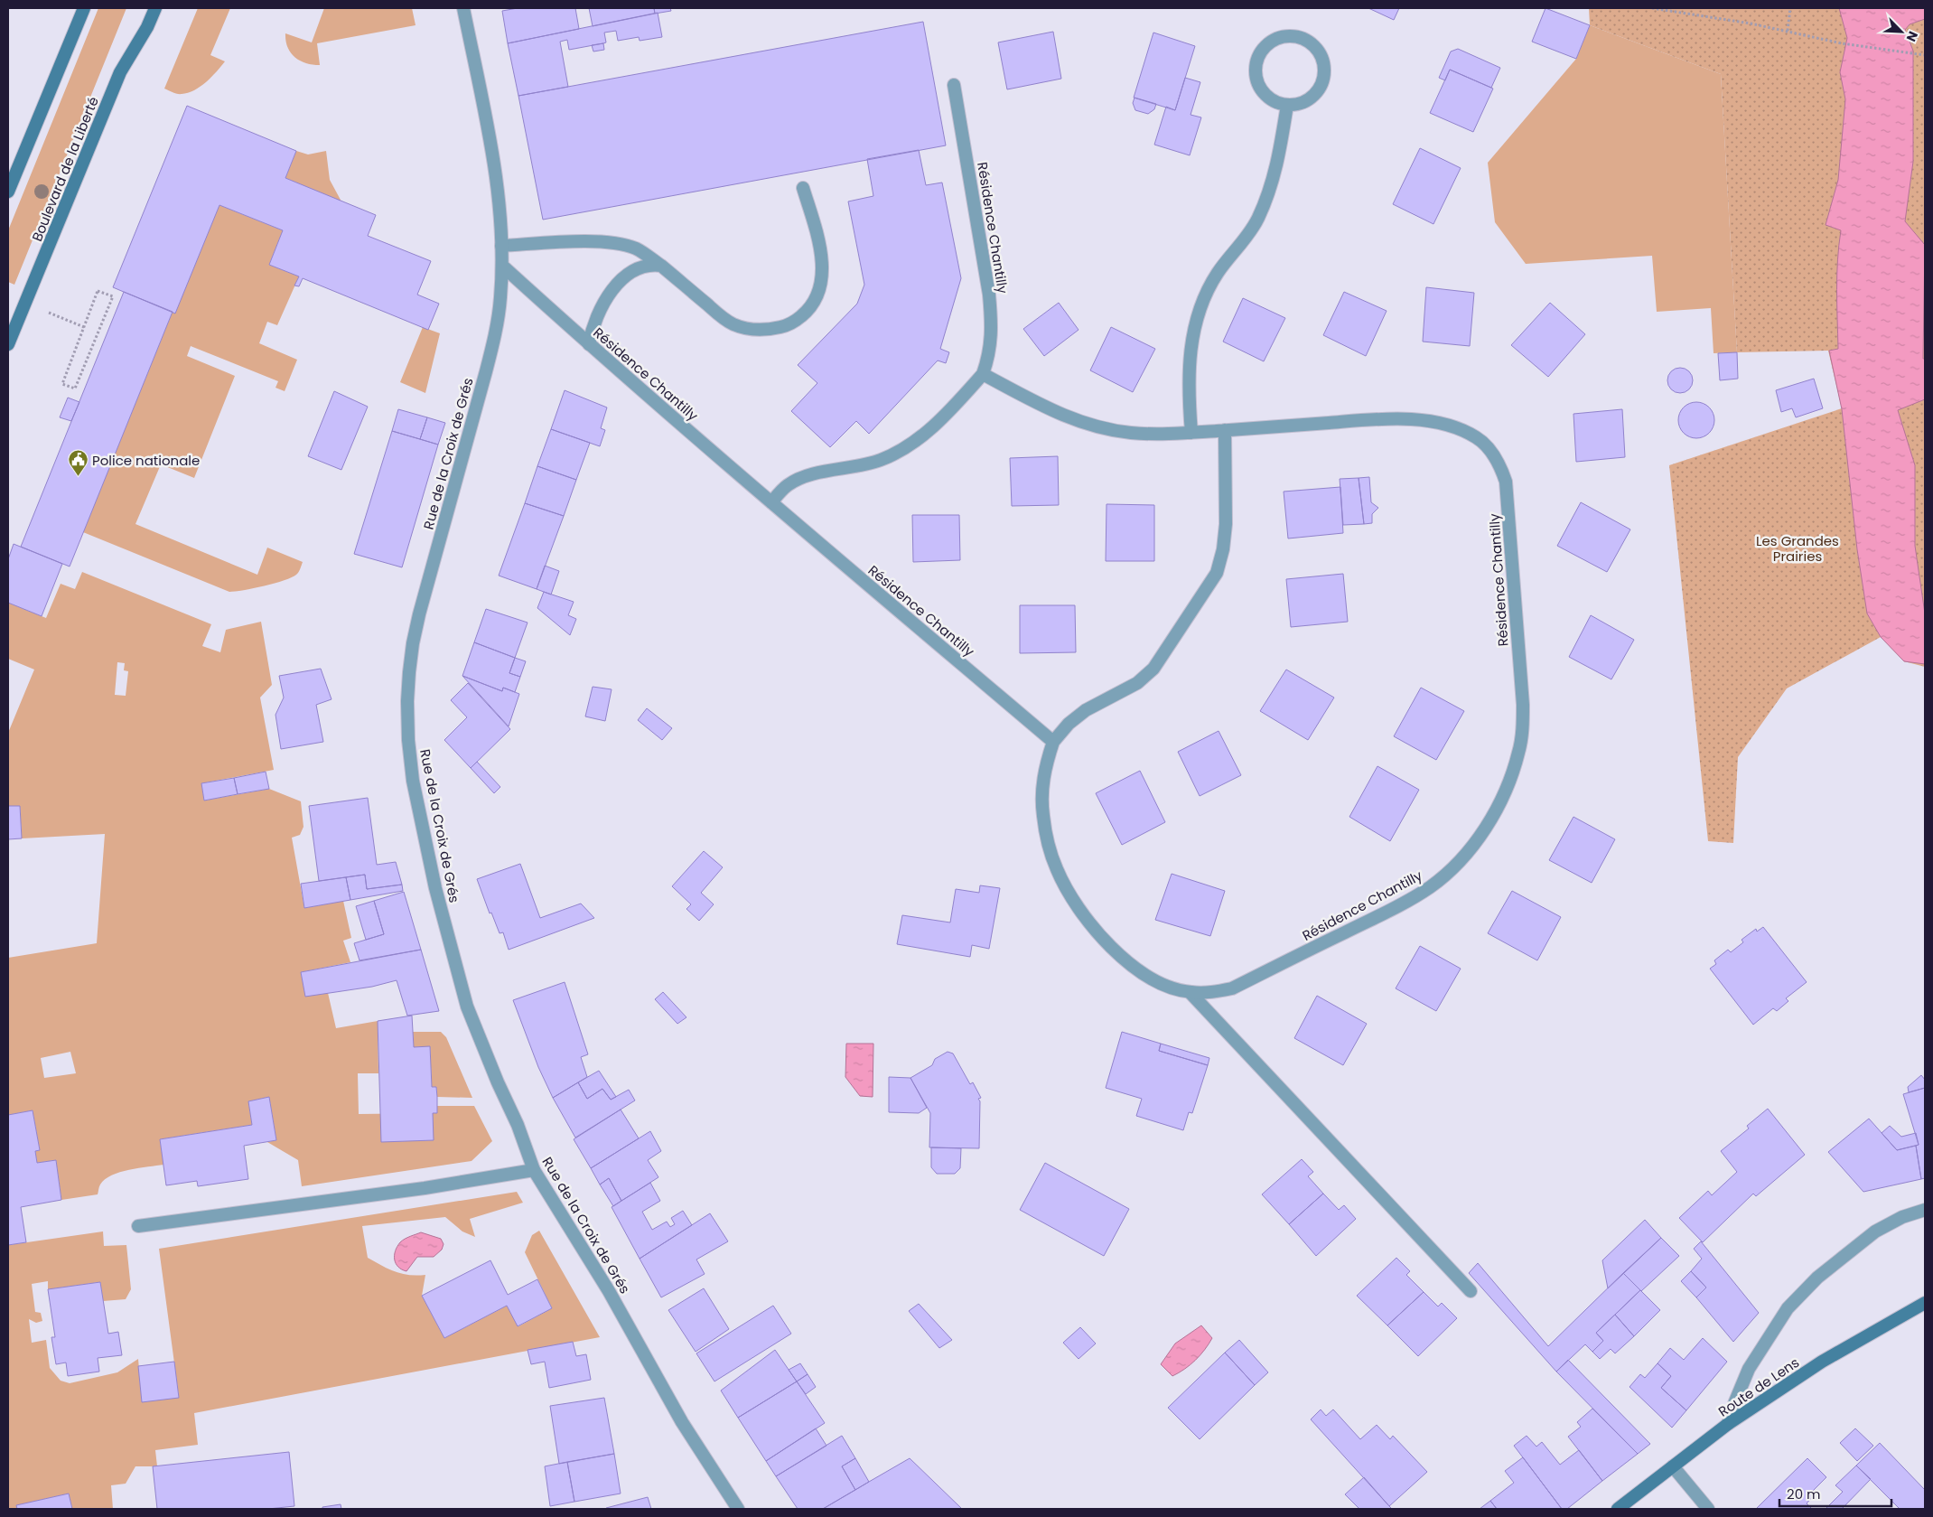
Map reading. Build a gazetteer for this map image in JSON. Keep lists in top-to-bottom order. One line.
{"streets":{"main road":["Boulevard de la Liberté","Route de Lens"],"street":["Résidence Chantilly","Rue de la Croix de Grés"]},"crossings":[["Résidence Chantilly","Rue de la Croix de Grés"]],"parks":["Les Grandes Prairies"],"places":{"public building":["Police nationale"]},"scale_bar":"20 m","north":"bottom right"}
